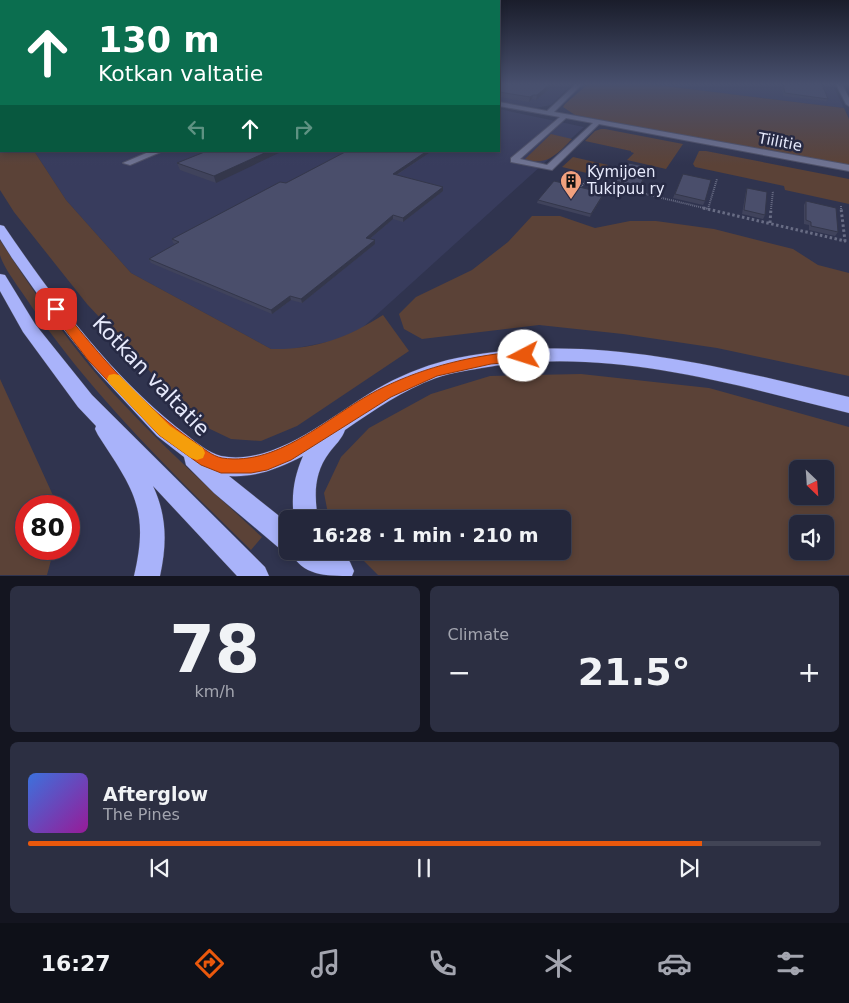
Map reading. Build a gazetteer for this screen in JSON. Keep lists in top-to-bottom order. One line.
{"streets":{"highway":["Kotkan valtatie"],"street":["Tiilitie"]},"places":{"building":["Kymijoen Tukipuu ry"]},"north":"bottom right","page":{"turn":["130 m","Kotkan valtatie"],"limit":"80","trip":"16:28 · 1 min · 210 m","tile":[["78","km/h"],"Climate"],"heat":["−","21.5°","+"],"song":["Afterglow","The Pines"],"tabs":"16:27"}}
